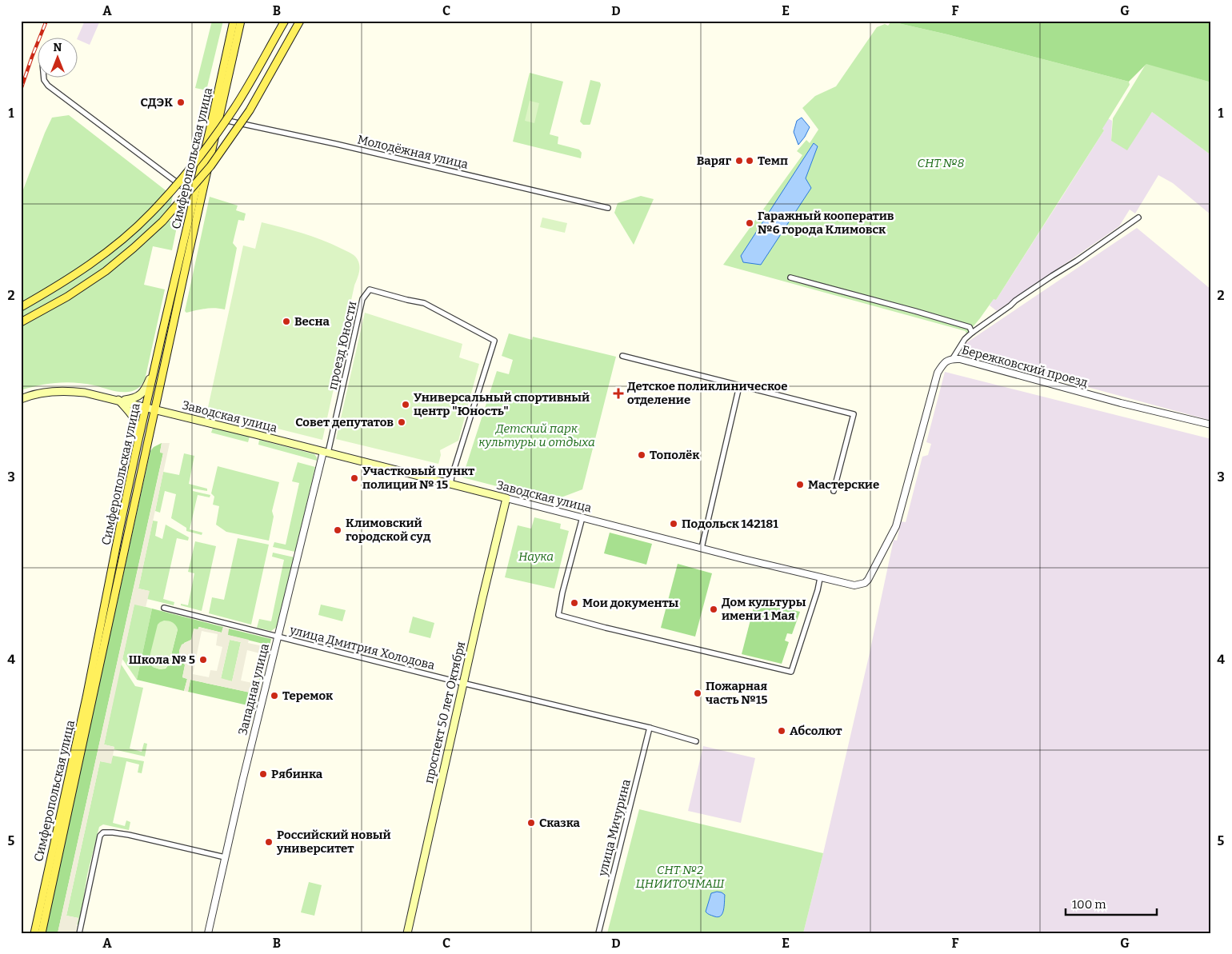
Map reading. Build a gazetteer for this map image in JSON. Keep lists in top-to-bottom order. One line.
{"streets":{"main road":["Симферопольская улица","Заводская улица","проспект 50 лет Октября"],"street":["Молодёжная улица","проезд Юности","Бережковский проезд","улица Дмитрия Холодова","Западная улица","улица Мичурина"]},"crossings":[["Молодёжная улица","Симферопольская улица"],["Симферопольская улица","Заводская улица"],["проезд Юности","Заводская улица"],["проезд Юности","Западная улица"],["Бережковский проезд","Заводская улица"],["Заводская улица","Западная улица"],["Заводская улица","проспект 50 лет Октября"],["улица Дмитрия Холодова","Западная улица"],["улица Дмитрия Холодова","проспект 50 лет Октября"],["улица Дмитрия Холодова","улица Мичурина"]],"parks":["СНТ №8","Детский парк культуры и отдыха","Наука","СНТ №2 ЦНИИТОЧМАШ"],"places":{"other":["СДЭК","Варяг","Темп","Гаражный кооператив №6 города Климовск","Весна","Универсальный спортивный центр \"Юность\"","Совет депутатов","Тополёк","Участковый пункт полиции № 15","Мастерские","Подольск 142181","Климовский городской суд","Мои документы","Дом культуры имени 1 Мая","Школа № 5","Пожарная часть №15","Теремок","Абсолют","Рябинка","Сказка","Российский новый университет"],"health":["Детское поликлиническое отделение"]},"scale_bar":"100 m","north":"top","grid":{"columns":["A","B","C","D","E","F","G"],"rows":["1","2","3","4","5"]}}
